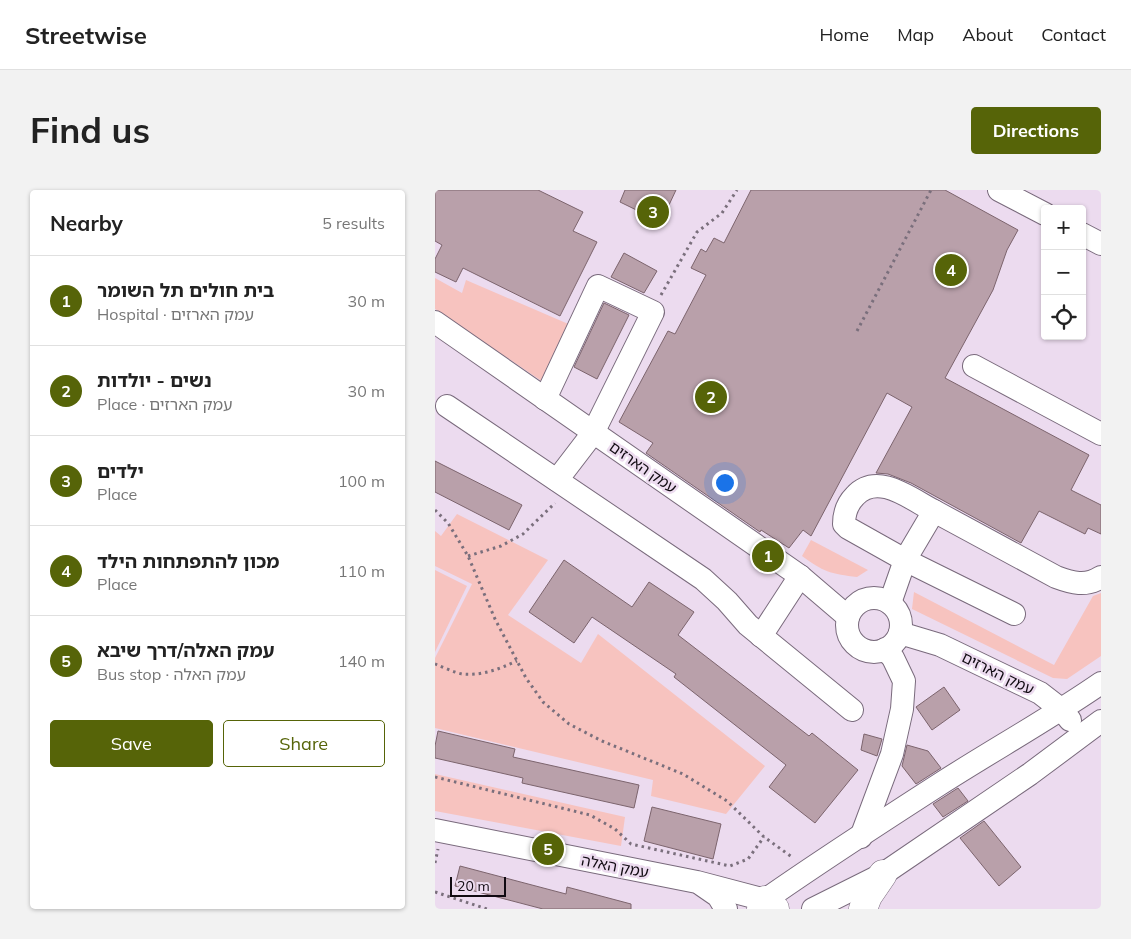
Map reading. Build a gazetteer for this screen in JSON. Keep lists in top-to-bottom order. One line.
{"streets":{"street":["עמק הארזים","עמק האלה"]},"scale_bar":"20 m","page":{"header":"Streetwise","nav":["Home","Map","About","Contact"],"buttons":["Directions",["Save","Share"]],"title":"Find us","heading":["Nearby","5 results"],"pins":["3","4","2","1","5"],"map_buttons":["+","−"],"list":[{"mark":"1","name":"בית חולים תל השומר","note":"Hospital · עמק הארזים","value":"30 m"},{"mark":"2","name":"נשים - יולדות","note":"Place · עמק הארזים","value":"30 m"},{"mark":"3","name":"ילדים","note":"Place","value":"100 m"},{"mark":"4","name":"מכון להתפתחות הילד","note":"Place","value":"110 m"},{"mark":"5","name":"עמק האלה/דרך שיבא","note":"Bus stop · עמק האלה","value":"140 m"}],"scale":"20 m"}}
